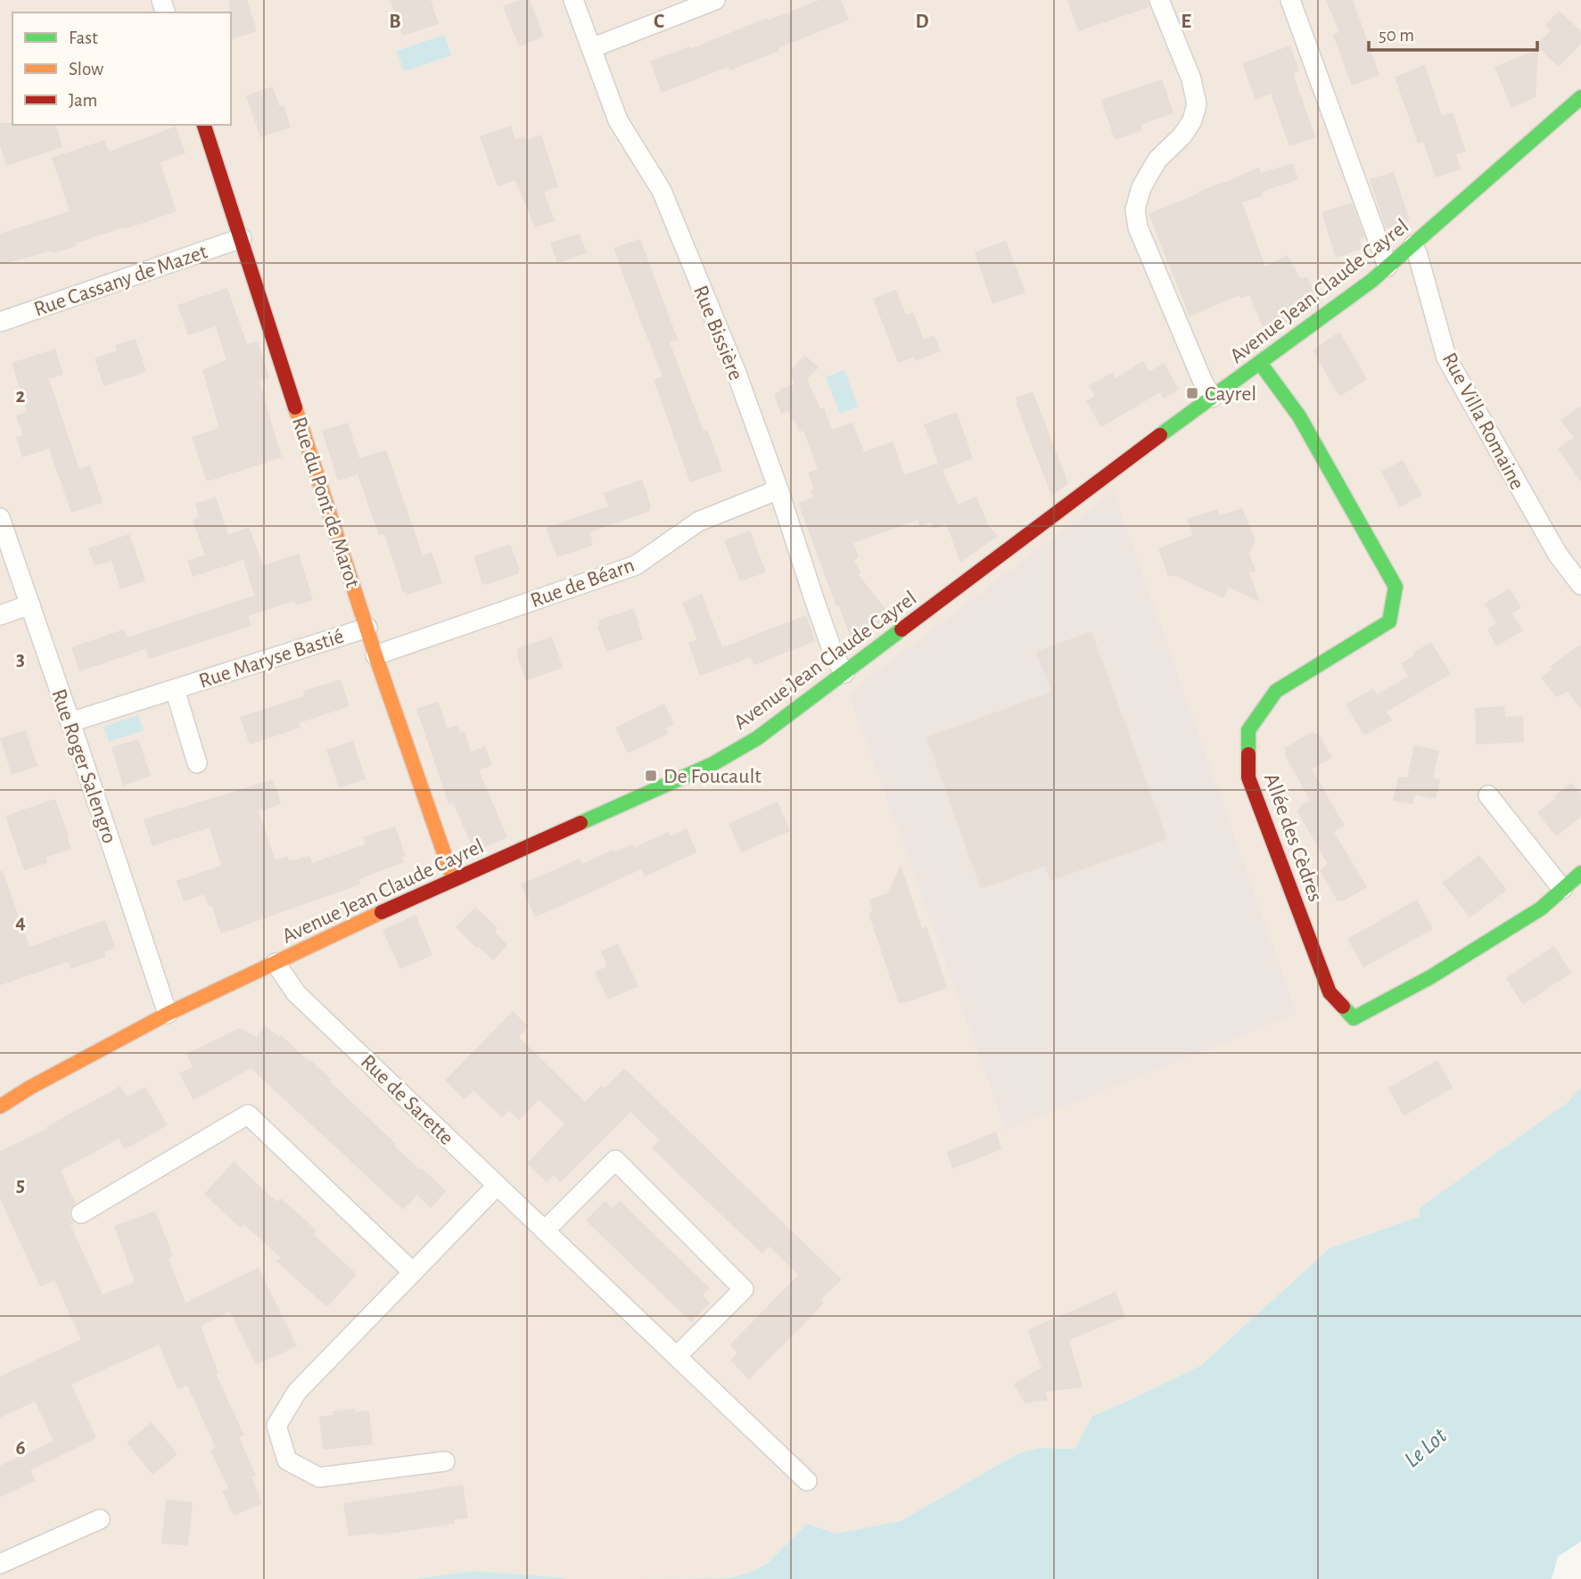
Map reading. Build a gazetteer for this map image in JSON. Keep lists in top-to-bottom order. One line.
{"streets":{"main road":["Avenue Jean Claude Cayrel","Rue du Pont de Marot","Allée des Cèdres"],"street":["Rue Cassany de Mazet","Rue Bissière","Rue Villa Romaine","Rue de Béarn","Rue Maryse Bastié","Rue Roger Salengro","Rue de Sarette"]},"crossings":[["Rue Cassany de Mazet","Rue du Pont de Marot"],["Avenue Jean Claude Cayrel","Rue Bissière"],["Avenue Jean Claude Cayrel","Rue Villa Romaine"],["Avenue Jean Claude Cayrel","Rue du Pont de Marot"],["Avenue Jean Claude Cayrel","Rue Roger Salengro"],["Avenue Jean Claude Cayrel","Allée des Cèdres"],["Avenue Jean Claude Cayrel","Rue de Sarette"],["Rue Bissière","Rue de Béarn"],["Rue du Pont de Marot","Rue de Béarn"],["Rue du Pont de Marot","Rue Maryse Bastié"],["Rue Maryse Bastié","Rue Roger Salengro"]],"water":["Le Lot"],"places":{"transit":["Cayrel","De Foucault"]},"legend":["Fast","Slow","Jam"],"scale_bar":"50 m","grid":{"columns":["B","C","D","E"],"rows":["2","3","4","5","6"]}}
